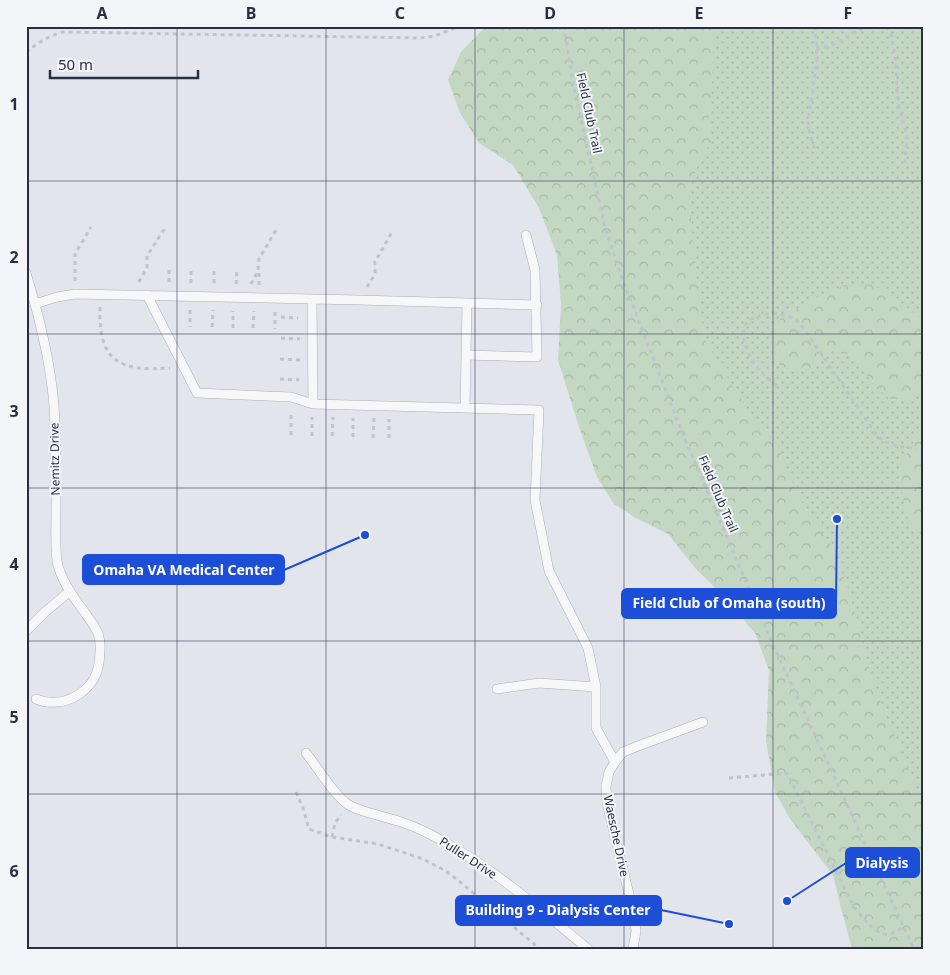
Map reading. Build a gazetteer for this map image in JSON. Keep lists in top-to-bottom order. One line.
{"streets":{"lane":["Nemitz Drive","Waesche Drive","Puller Drive"],"path":["Field Club Trail"]},"places":["Field Club of Omaha (south)","Omaha VA Medical Center","Dialysis","Building 9 - Dialysis Center"],"scale_bar":"50 m","grid":{"columns":["A","B","C","D","E","F"],"rows":["1","2","3","4","5","6"]}}
